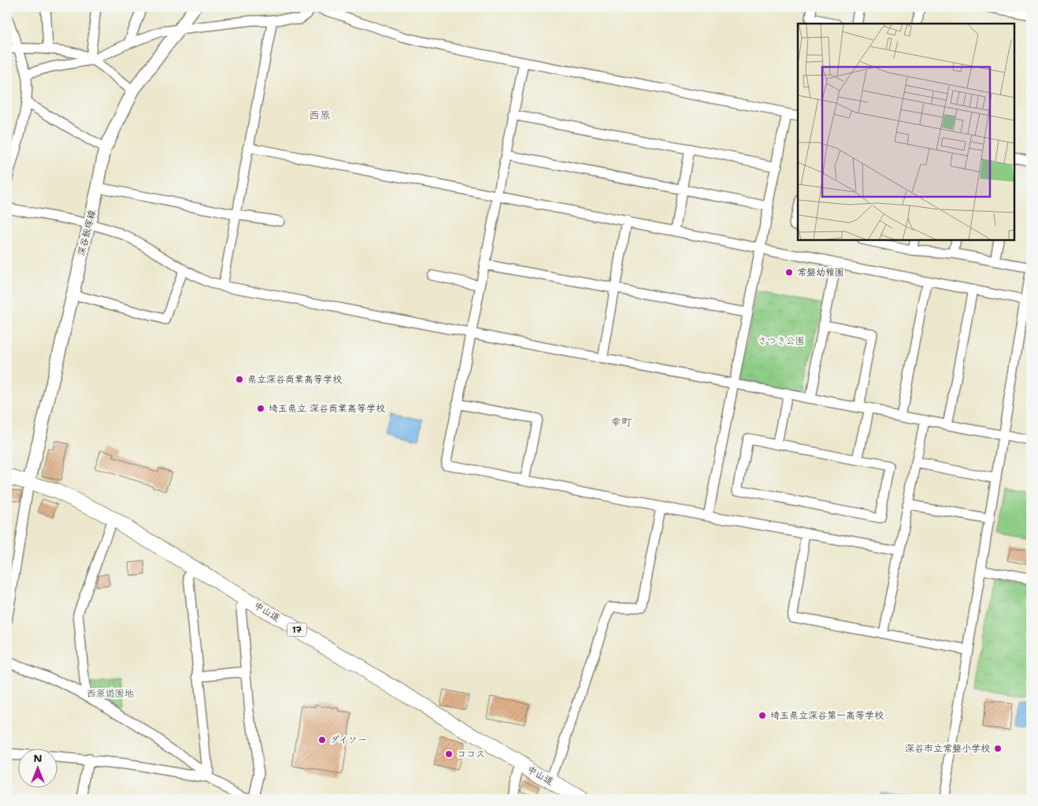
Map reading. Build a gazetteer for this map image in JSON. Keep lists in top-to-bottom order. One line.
{"streets":{"highway":["中山道","17"],"main road":["深谷飯塚線"]},"crossings":[["深谷飯塚線","中山道"]],"districts":["西原","幸町"],"parks":["さつき公園","西原遊園地"],"places":["常盤幼稚園","県立深谷商業高等学校","埼玉県立 深谷商業高等学校","埼玉県立深谷第一高等学校","ダイソー","深谷市立常盤小学校","ココス"],"north":"top"}
